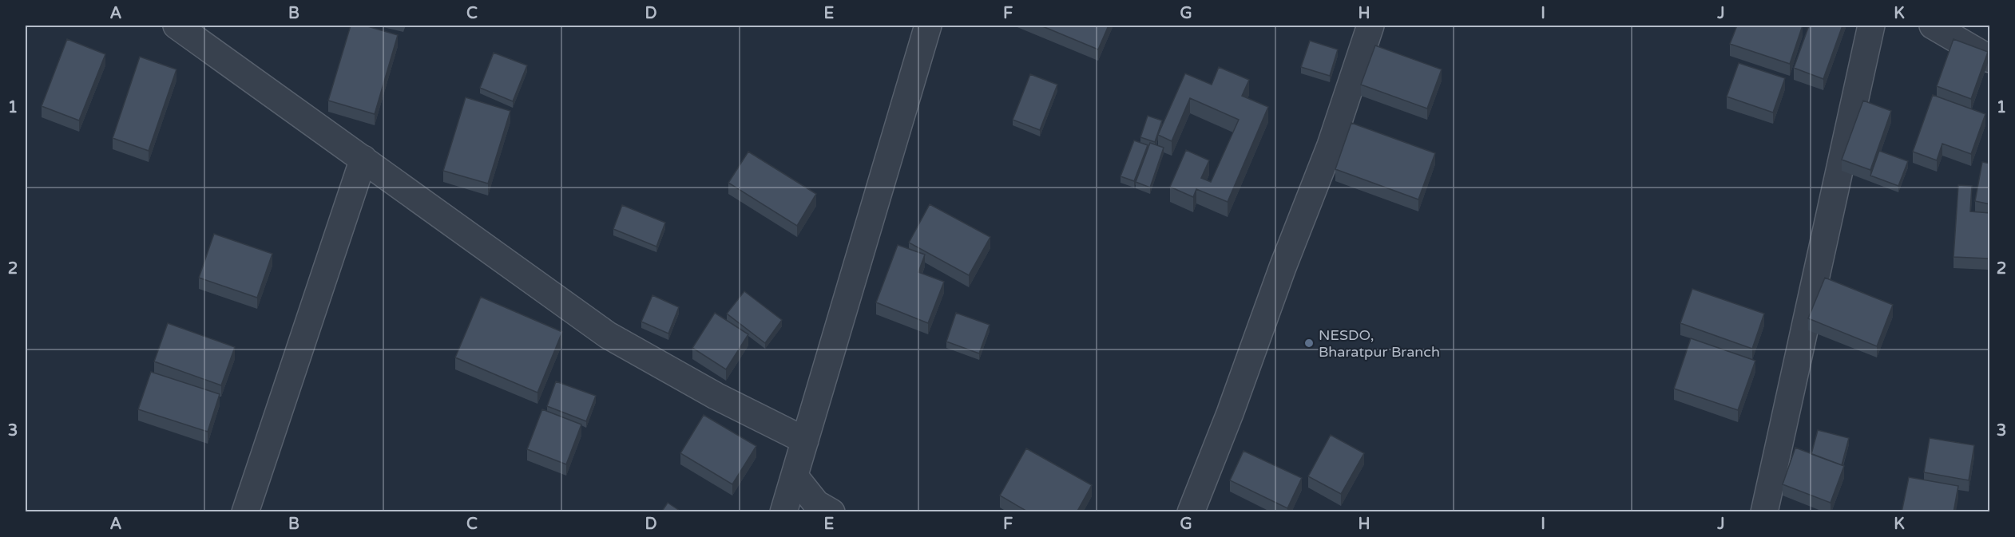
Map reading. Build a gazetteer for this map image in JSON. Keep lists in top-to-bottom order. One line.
{"places":["NESDO, Bharatpur Branch"],"grid":{"columns":["A","B","C","D","E","F","G","H","I","J","K"],"rows":["1","2","3"]}}
